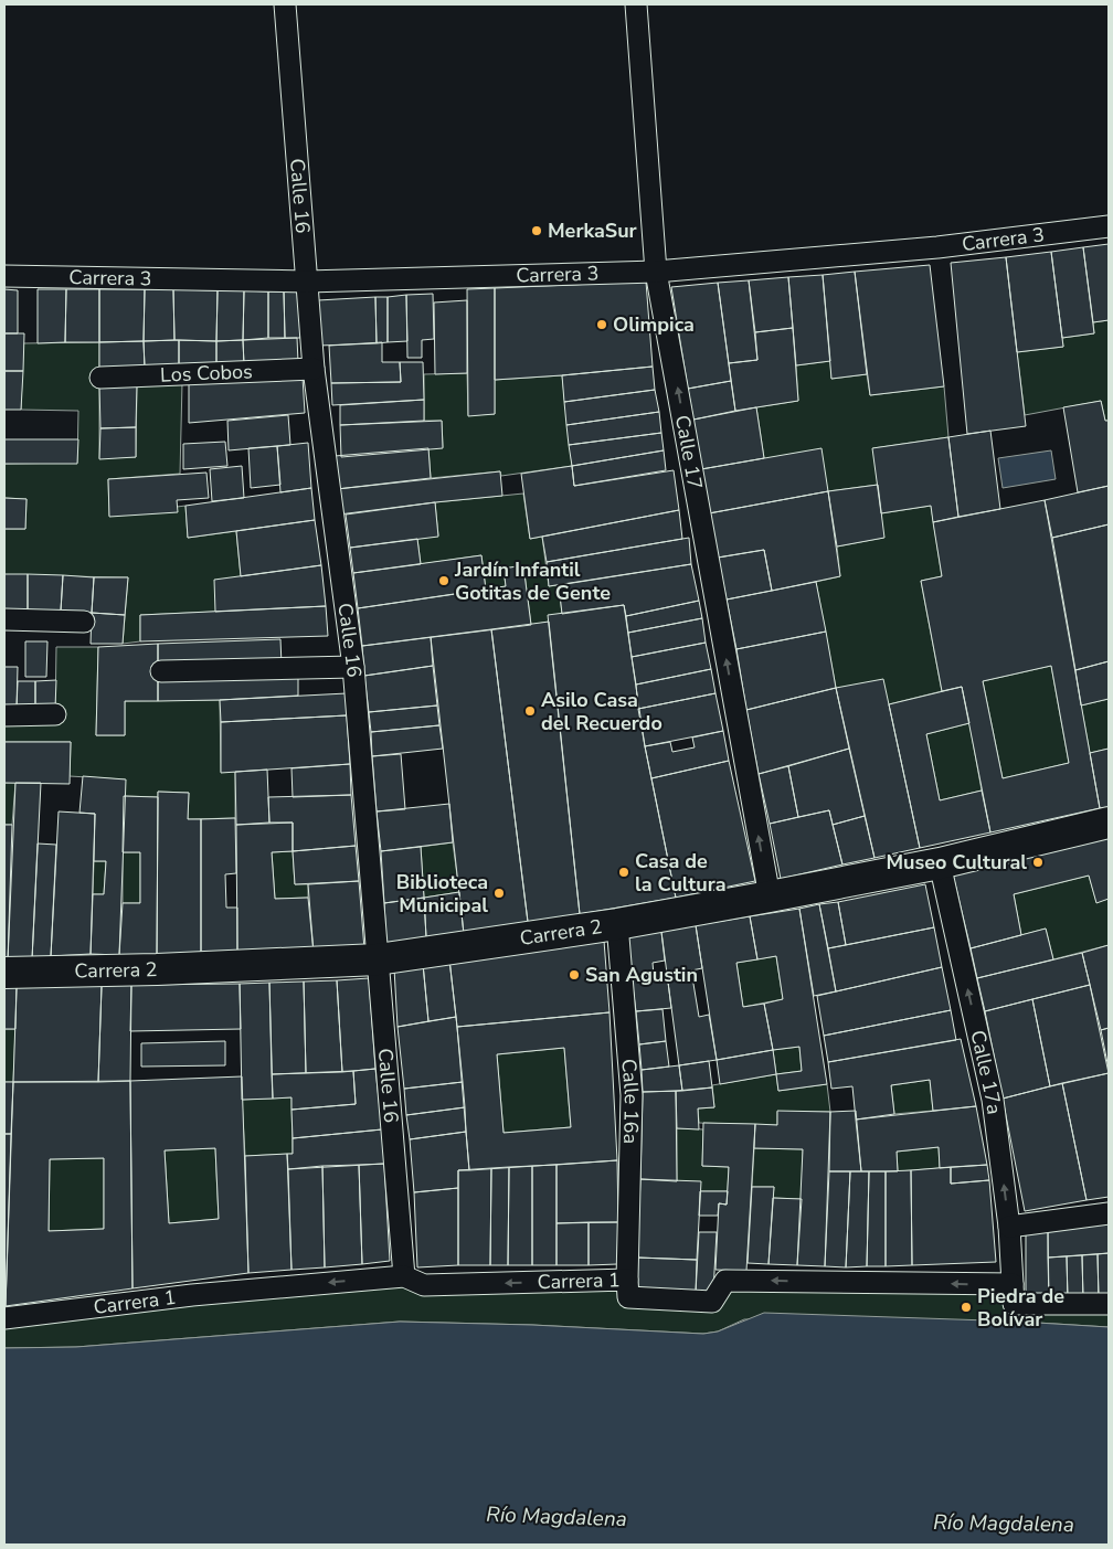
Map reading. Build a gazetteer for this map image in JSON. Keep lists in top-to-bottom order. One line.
{"streets":{"main road":["Carrera 2"],"street":["Calle 16","Carrera 3","Los Cobos","Calle 17","Calle 17a","Calle 16a","Carrera 1"]},"crossings":[["Calle 16","Carrera 3"],["Calle 16","Los Cobos"],["Calle 16","Carrera 2"],["Calle 16","Carrera 1"],["Carrera 3","Calle 17"],["Calle 17","Carrera 2"],["Carrera 2","Calle 17a"],["Carrera 2","Calle 16a"],["Calle 17a","Carrera 1"],["Calle 16a","Carrera 1"]],"one_way":["Calle 17","Calle 17a","Carrera 1"],"water":["Río Magdalena"],"places":["MerkaSur","Olimpica","Jardín Infantil Gotitas de Gente","Asilo Casa del Recuerdo","Museo Cultural","Casa de la Cultura","Biblioteca Municipal","San Agustin","Piedra de Bolívar"]}
